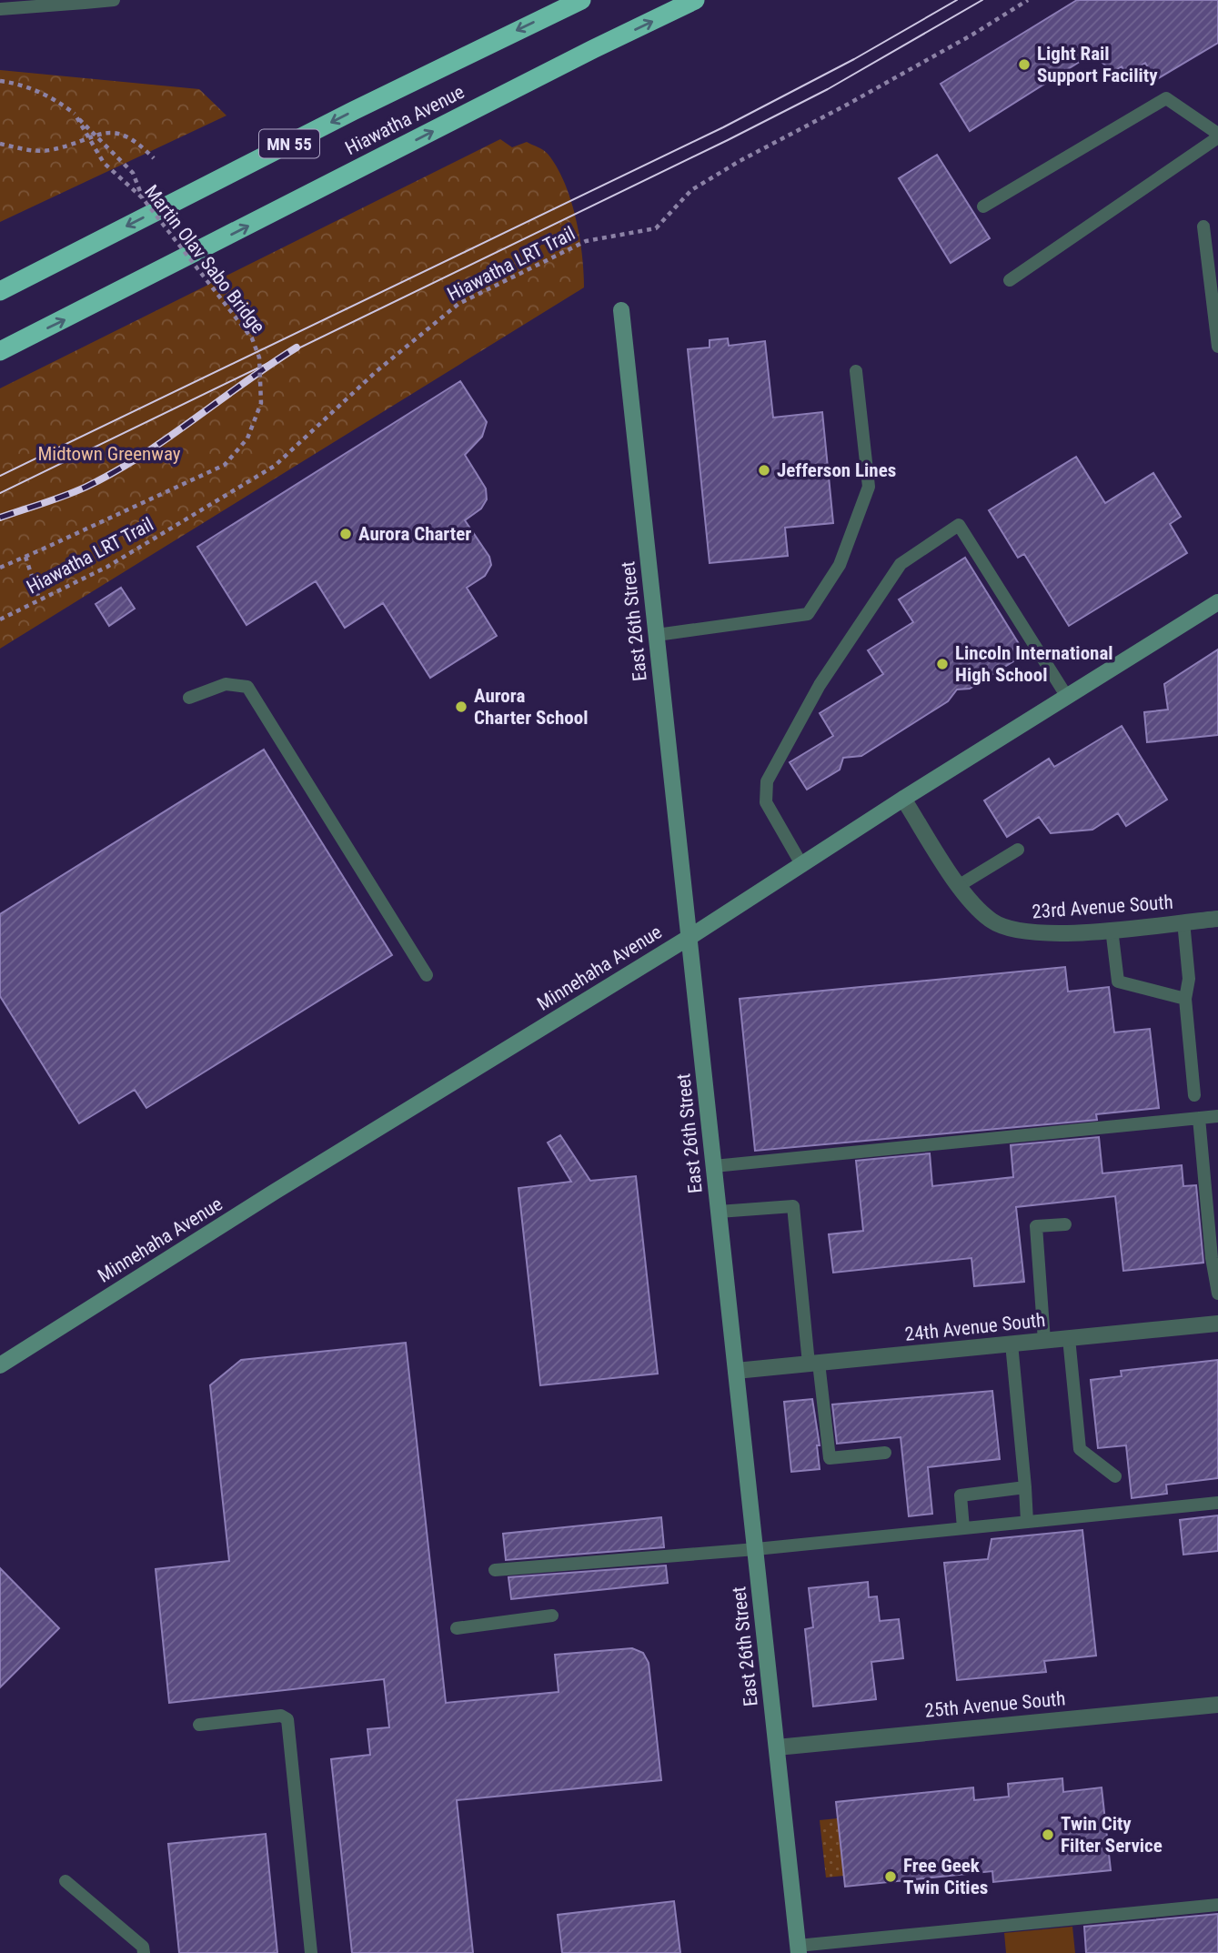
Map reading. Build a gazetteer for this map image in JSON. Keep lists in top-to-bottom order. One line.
{"streets":{"highway":["Hiawatha Avenue","MN 55"],"street":["East 26th Street","23rd Avenue South","Minnehaha Avenue","24th Avenue South","25th Avenue South"],"path":["Martin Olav Sabo Bridge","Hiawatha LRT Trail"]},"crossings":[["East 26th Street","Minnehaha Avenue"],["East 26th Street","24th Avenue South"],["East 26th Street","25th Avenue South"],["23rd Avenue South","Minnehaha Avenue"]],"parks":["Midtown Greenway"],"places":["Light Rail Support Facility","Jefferson Lines","Aurora Charter","Lincoln International High School","Aurora Charter School","Twin City Filter Service","Free Geek Twin Cities"]}
